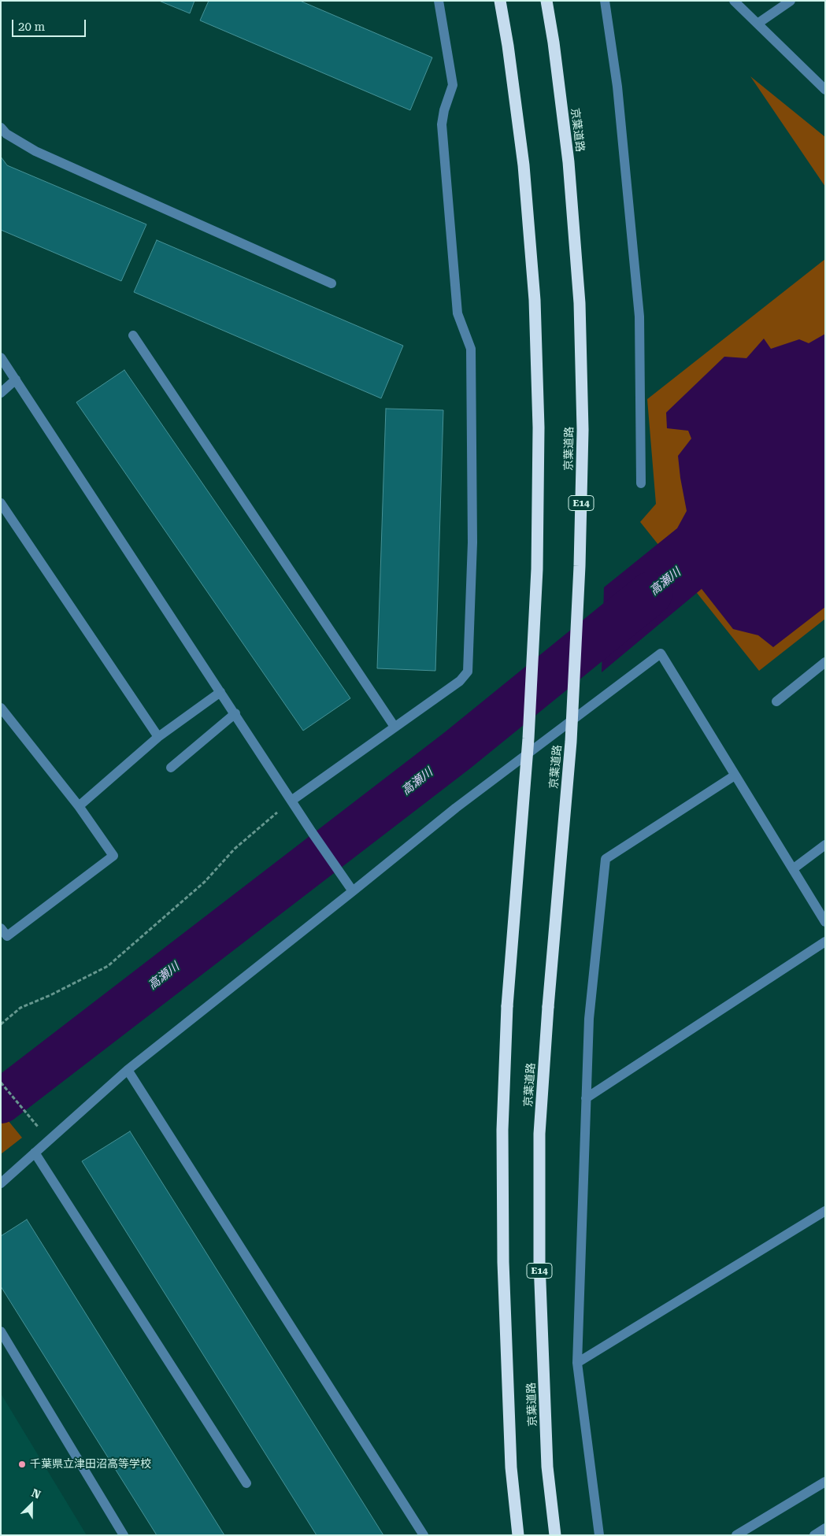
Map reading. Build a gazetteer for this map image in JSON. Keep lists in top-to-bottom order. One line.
{"streets":{"highway":["京葉道路","E14"]},"water":["高瀬川"],"places":["千葉県立津田沼高等学校"],"scale_bar":"20 m","north":"top right"}
